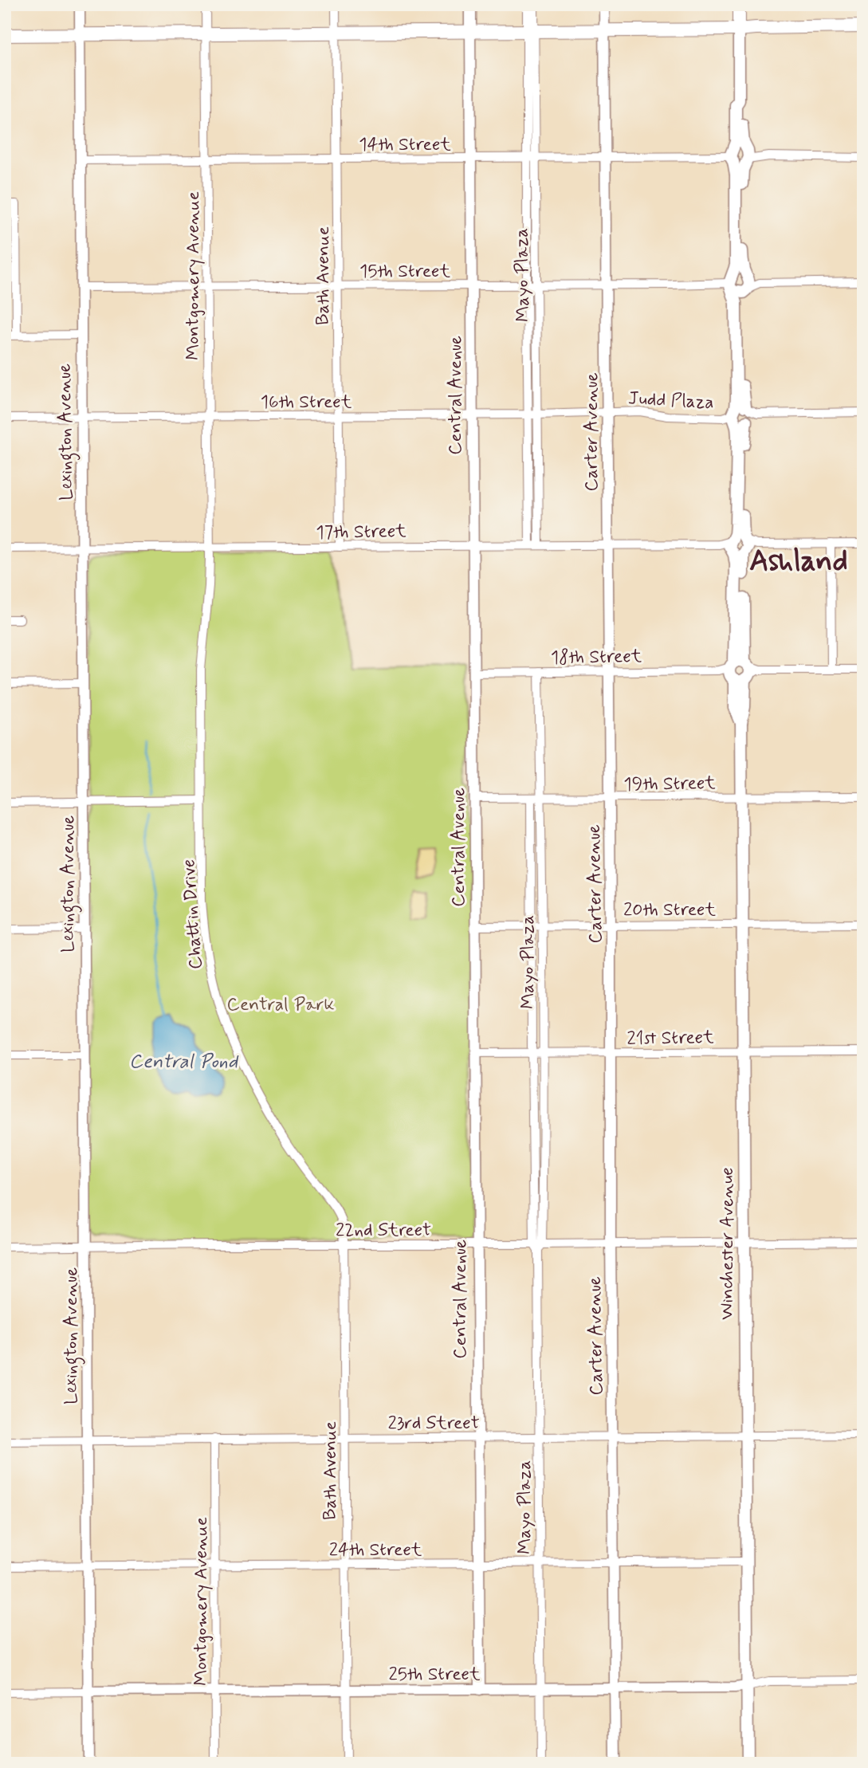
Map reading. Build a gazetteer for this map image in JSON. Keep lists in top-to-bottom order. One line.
{"streets":{"main road":["Central Avenue","Winchester Avenue"],"street":["14th Street","15th Street","Mayo Plaza","Montgomery Avenue","Bath Avenue","Judd Plaza","16th Street","Lexington Avenue","Carter Avenue","17th Street","18th Street","19th Street","20th Street","Chattin Drive","21st Street","22nd Street","23rd Street","24th Street","25th Street"]},"crossings":[["14th Street","Mayo Plaza"],["14th Street","Montgomery Avenue"],["14th Street","Bath Avenue"],["14th Street","Central Avenue"],["14th Street","Lexington Avenue"],["14th Street","Carter Avenue"],["14th Street","Winchester Avenue"],["15th Street","Mayo Plaza"],["15th Street","Montgomery Avenue"],["15th Street","Bath Avenue"],["15th Street","Central Avenue"],["15th Street","Lexington Avenue"],["15th Street","Carter Avenue"],["15th Street","Winchester Avenue"],["Mayo Plaza","16th Street"],["Mayo Plaza","17th Street"],["Mayo Plaza","18th Street"],["Mayo Plaza","19th Street"],["Mayo Plaza","20th Street"],["Mayo Plaza","21st Street"],["Mayo Plaza","22nd Street"],["Mayo Plaza","23rd Street"],["Mayo Plaza","24th Street"],["Mayo Plaza","25th Street"],["Montgomery Avenue","16th Street"],["Montgomery Avenue","17th Street"],["Montgomery Avenue","Chattin Drive"],["Montgomery Avenue","23rd Street"],["Montgomery Avenue","24th Street"],["Montgomery Avenue","25th Street"],["Bath Avenue","16th Street"],["Bath Avenue","17th Street"],["Bath Avenue","Chattin Drive"],["Bath Avenue","22nd Street"],["Bath Avenue","23rd Street"],["Bath Avenue","24th Street"],["Bath Avenue","25th Street"],["Central Avenue","16th Street"],["Central Avenue","17th Street"],["Central Avenue","18th Street"],["Central Avenue","19th Street"],["Central Avenue","20th Street"],["Central Avenue","21st Street"],["Central Avenue","22nd Street"],["Central Avenue","23rd Street"],["Central Avenue","24th Street"],["Central Avenue","25th Street"],["Judd Plaza","16th Street"],["Judd Plaza","Carter Avenue"],["Judd Plaza","Winchester Avenue"],["16th Street","Lexington Avenue"],["16th Street","Carter Avenue"],["Lexington Avenue","17th Street"],["Lexington Avenue","22nd Street"],["Lexington Avenue","23rd Street"],["Lexington Avenue","24th Street"],["Lexington Avenue","25th Street"],["Carter Avenue","17th Street"],["Carter Avenue","18th Street"],["Carter Avenue","19th Street"],["Carter Avenue","20th Street"],["Carter Avenue","21st Street"],["Carter Avenue","22nd Street"],["Carter Avenue","23rd Street"],["Carter Avenue","24th Street"],["Carter Avenue","25th Street"],["17th Street","Chattin Drive"],["17th Street","Winchester Avenue"],["18th Street","Winchester Avenue"],["19th Street","Winchester Avenue"],["20th Street","Winchester Avenue"],["Chattin Drive","22nd Street"],["21st Street","Winchester Avenue"],["22nd Street","Winchester Avenue"],["Winchester Avenue","23rd Street"],["Winchester Avenue","24th Street"],["Winchester Avenue","25th Street"]],"districts":["Ashland"],"water":["Central Pond"],"parks":["Central Park"]}
